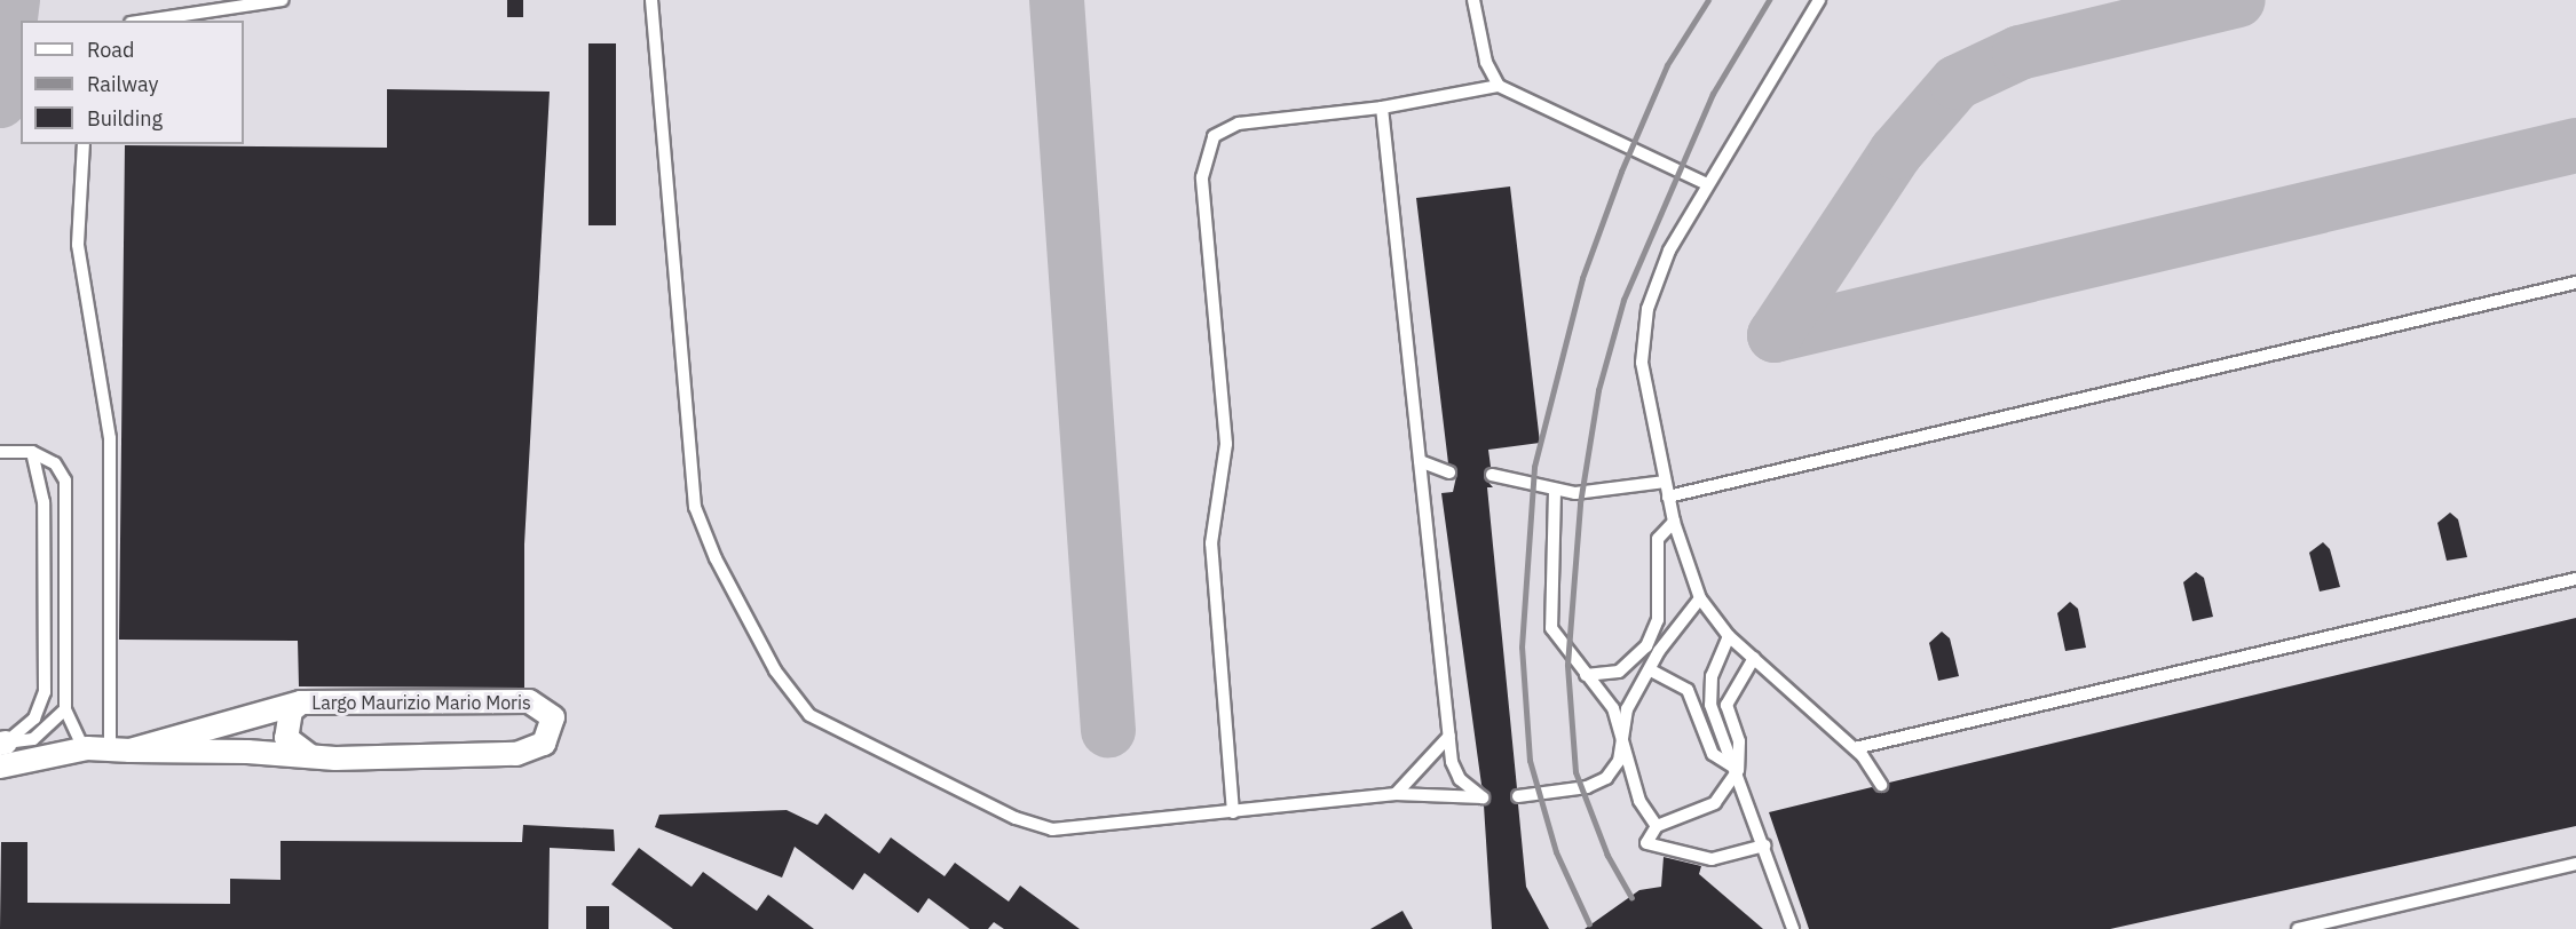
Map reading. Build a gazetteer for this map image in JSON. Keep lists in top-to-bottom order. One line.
{"streets":{"street":["Largo Maurizio Mario Moris"]},"legend":["Road","Railway","Building"]}
